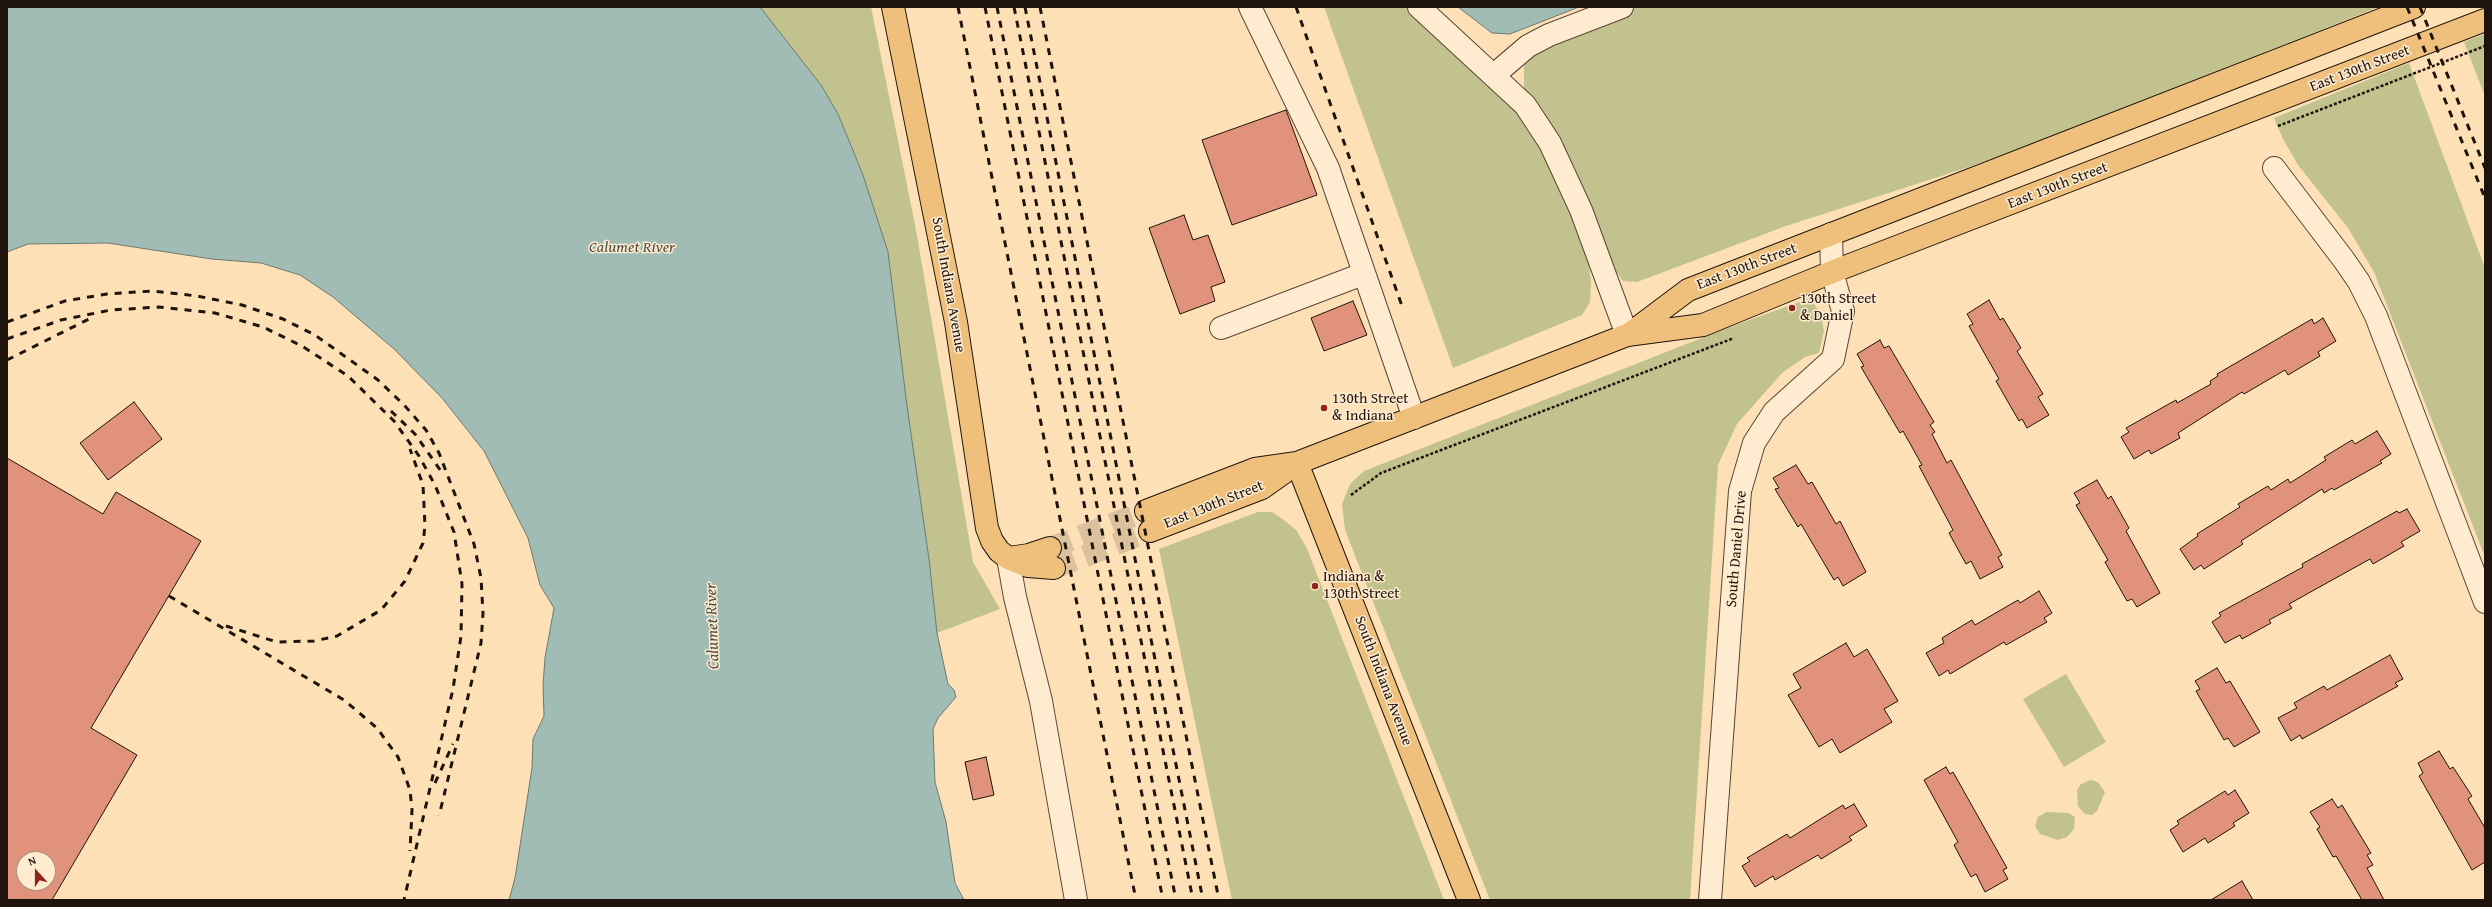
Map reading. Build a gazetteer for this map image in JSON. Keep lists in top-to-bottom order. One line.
{"streets":{"main road":["East 130th Street","South Indiana Avenue"],"street":["South Daniel Drive"]},"crossings":[["East 130th Street","South Indiana Avenue"],["East 130th Street","South Daniel Drive"]],"water":["Calumet River"],"places":["130th Street & Daniel","130th Street & Indiana","Indiana & 130th Street"],"north":"top"}
